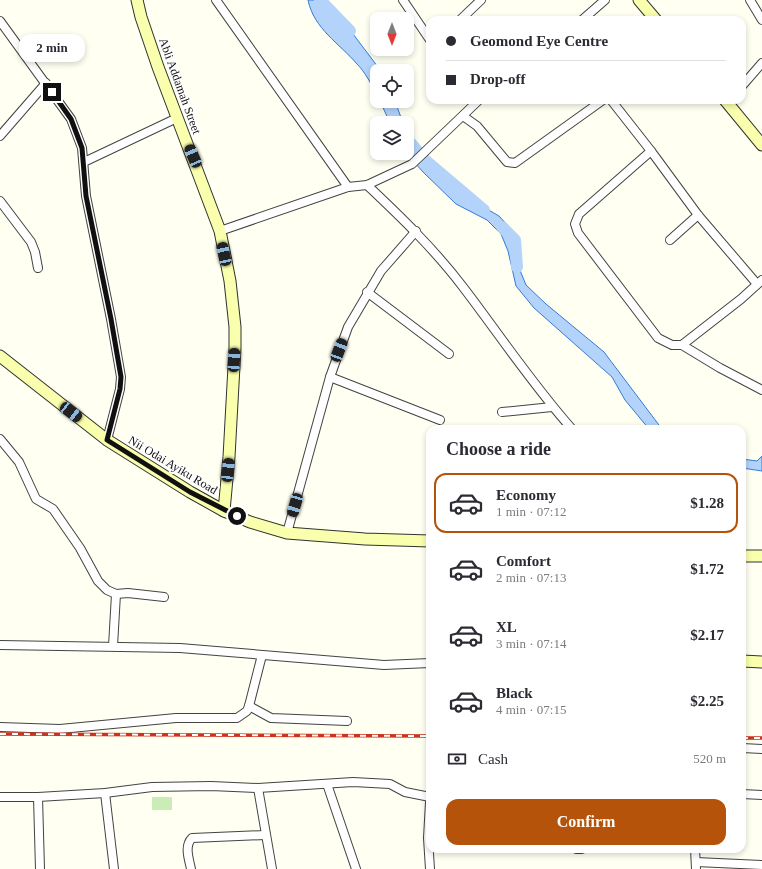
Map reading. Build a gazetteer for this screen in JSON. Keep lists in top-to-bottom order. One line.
{"streets":{"street":["Abli Addamah Street","Nii Odai Ayiku Road"]},"crossings":[["Abli Addamah Street","Nii Odai Ayiku Road"]],"north":"bottom","page":{"banner":["Geomond Eye Centre","Drop-off"],"bubble":"2 min","heading":"Choose a ride","list":[{"name":"Economy","note":"1 min · 07:12","value":"$1.28"},{"name":"Comfort","note":"2 min · 07:13","value":"$1.72"},{"name":"XL","note":"3 min · 07:14","value":"$2.17"},{"name":"Black","note":"4 min · 07:15","value":"$2.25"}],"pay":["Cash","520 m"],"buttons":"Confirm"}}
